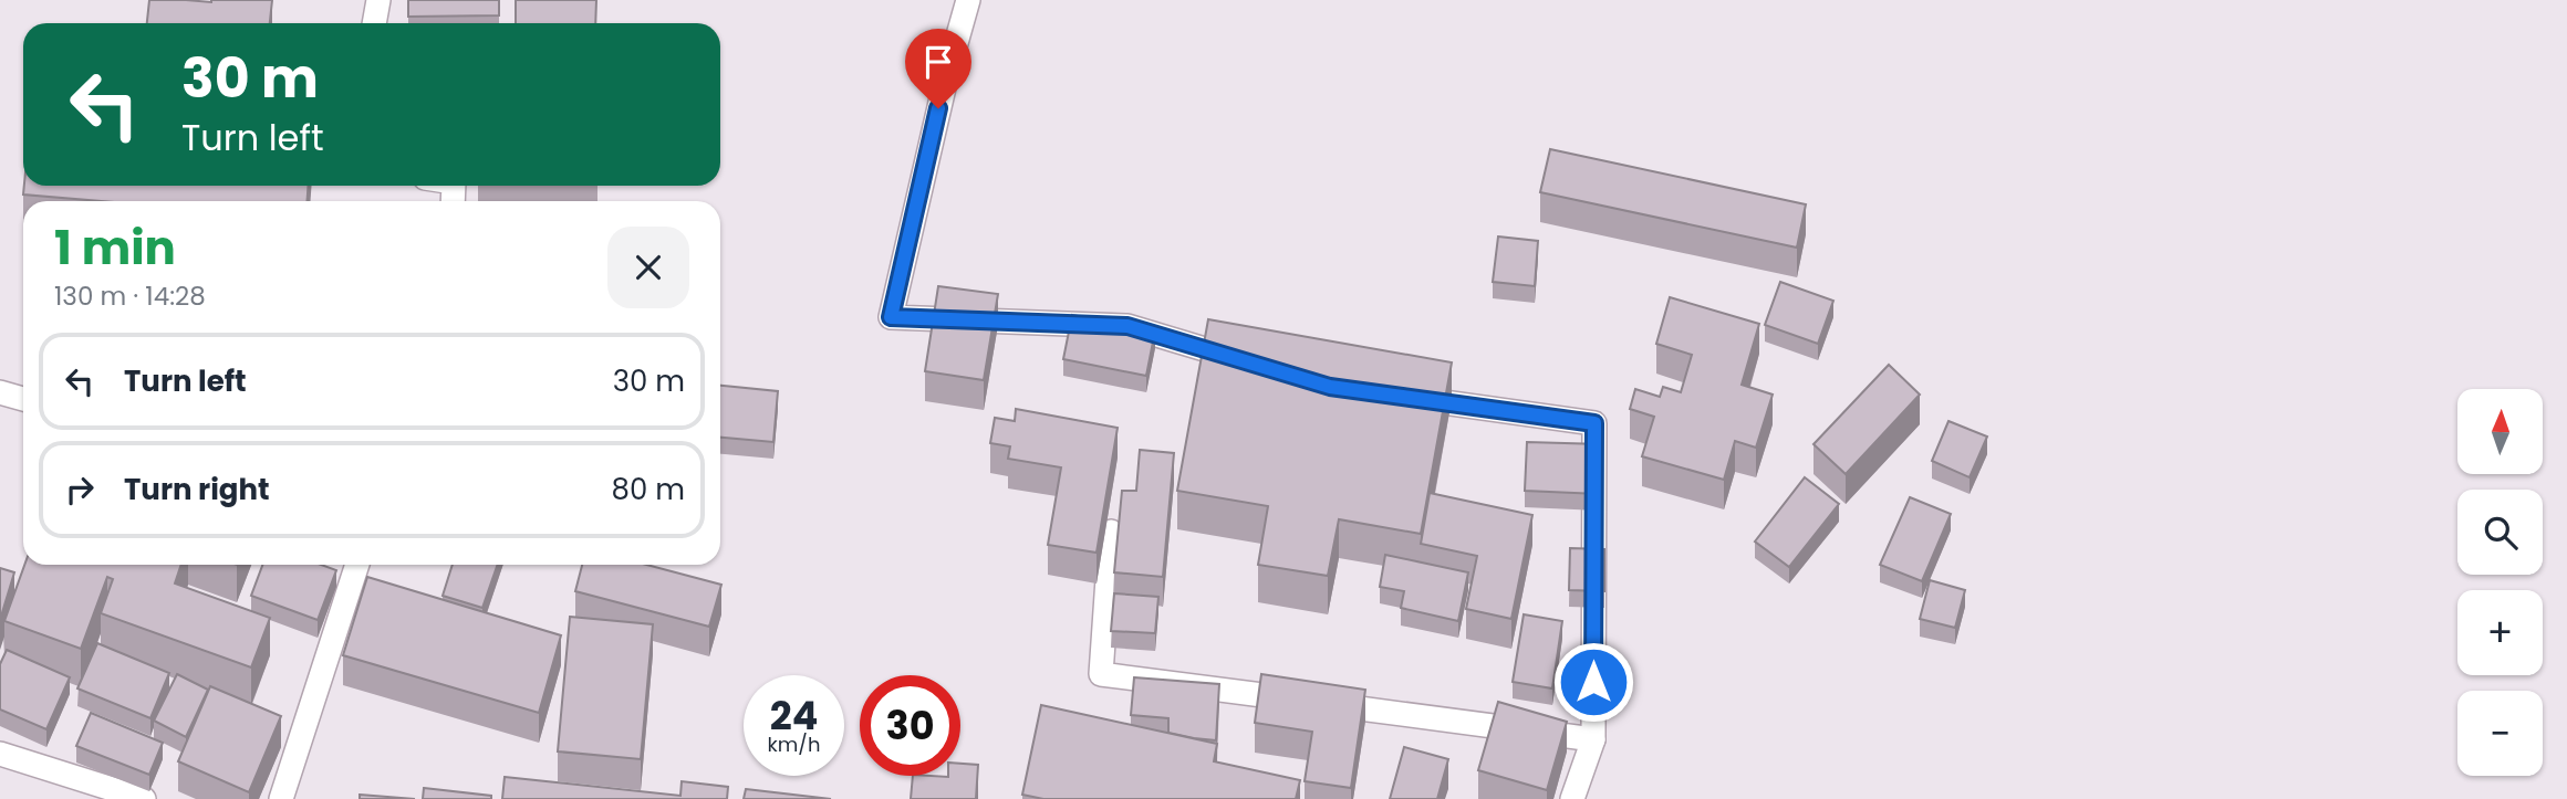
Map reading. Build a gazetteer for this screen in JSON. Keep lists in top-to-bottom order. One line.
{"north":"top","page":{"turn":["30 m","Turn left"],"heading":["1 min","130 m · 14:28"],"list":[{"name":"Turn left","value":"30 m"},{"name":"Turn right","value":"80 m"}],"map_buttons":["+","−"],"speed":"24 km/h","limit":"30"}}
